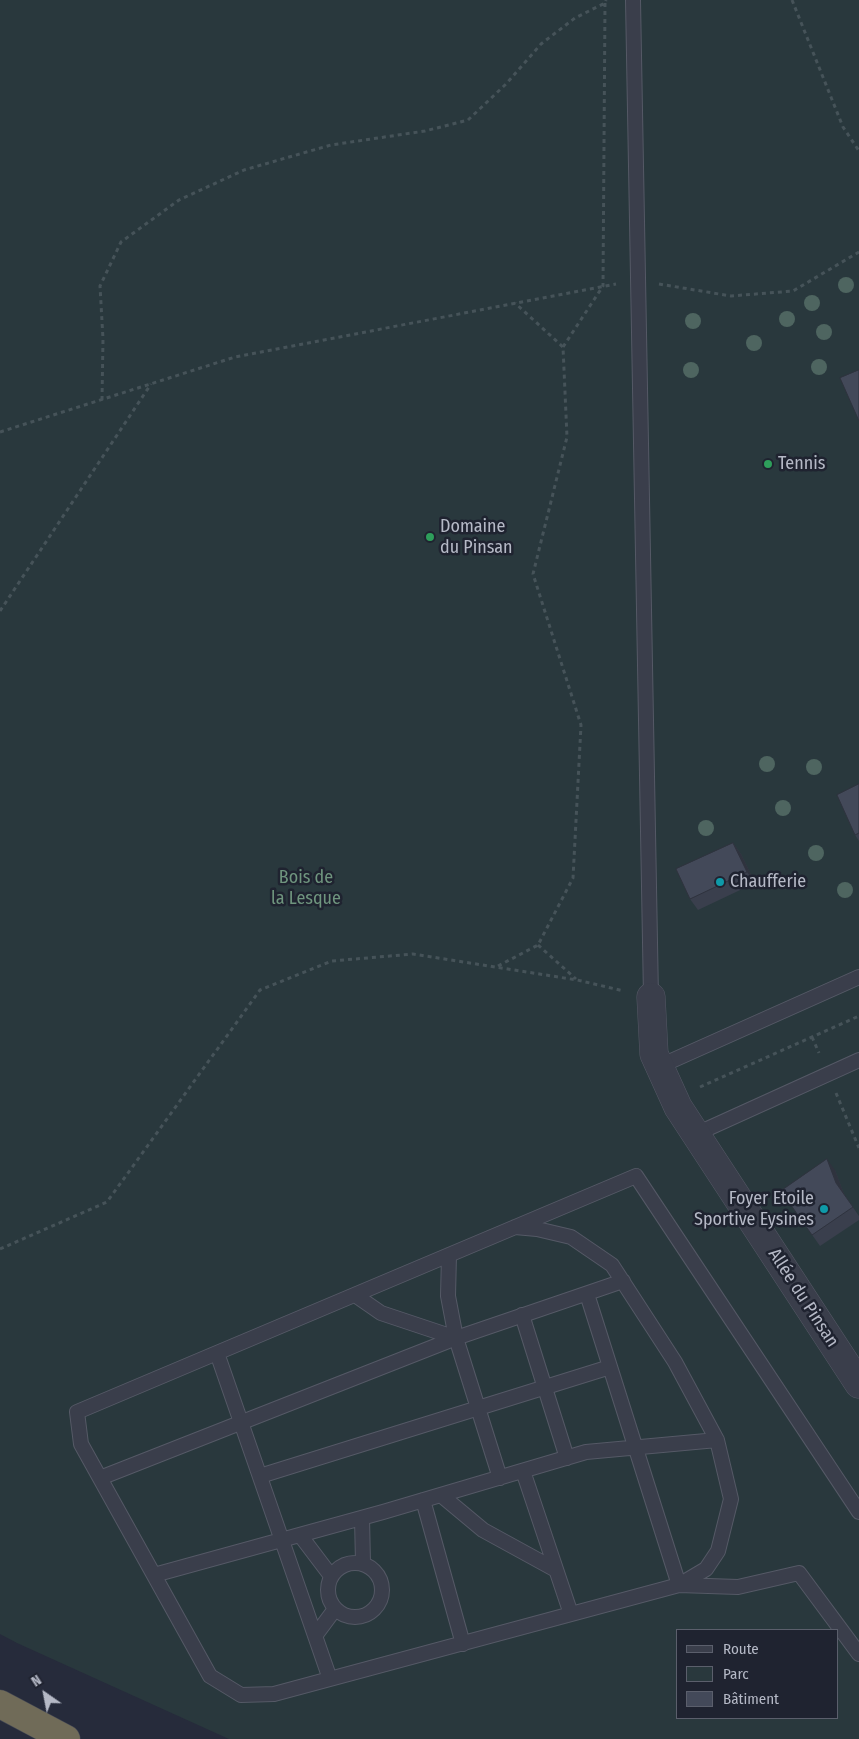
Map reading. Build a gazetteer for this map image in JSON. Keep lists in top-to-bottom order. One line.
{"streets":{"street":["Allée du Pinsan"]},"parks":["Bois de la Lesque"],"places":["Tennis","Domaine du Pinsan","Chaufferie","Foyer Etoile Sportive Eysines"],"legend":["Route","Parc","Bâtiment"],"north":"top left"}
